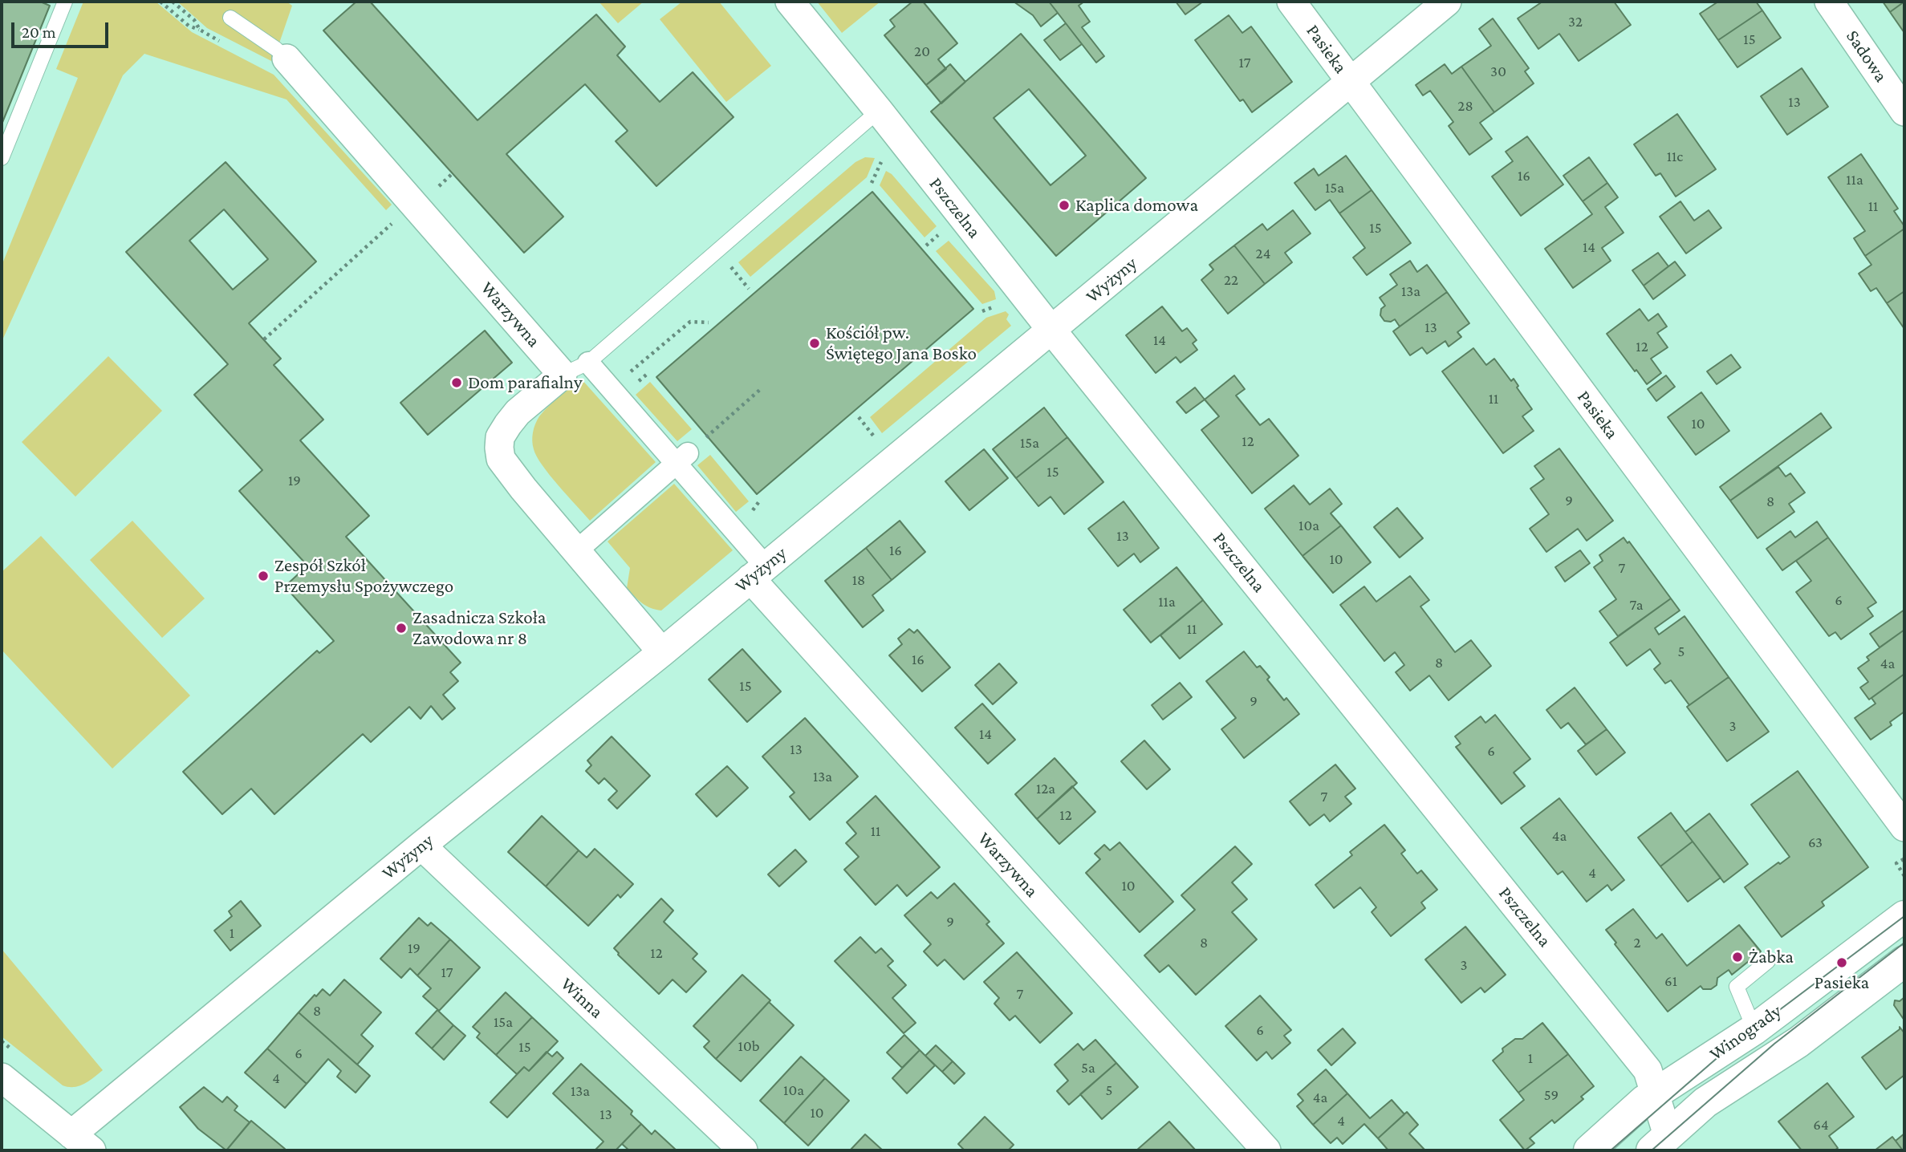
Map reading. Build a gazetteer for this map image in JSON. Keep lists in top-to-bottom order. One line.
{"streets":{"street":["Pasieka","Sadowa","Pszczelna","Wyżyny","Warzywna","Winna","Winogrady"]},"crossings":[["Pasieka","Wyżyny"],["Pszczelna","Wyżyny"],["Pszczelna","Winogrady"],["Wyżyny","Warzywna"],["Wyżyny","Winna"]],"places":["Kaplica domowa","Kościół pw. Świętego Jana Bosko","Dom parafialny","Zespół Szkół Przemysłu Spożywczego","Zasadnicza Szkoła Zawodowa nr 8","Żabka","Pasieka"],"house_numbers":["32","15","20","17","30","13","28","11c","16","11a","15a","11","15","14","24","22","13a","13","14","12","11","10","12","15a","15","19","9","8","10a","13","16","10","7","18","6","11a","7a","11","5","16","8","4a","15","9","3","14","13","6","13a","12a","7","12","11","4a","63","4","10","9","1","8","2","19","12","3","17","61","7","8","15a","6","10b","15","6","1","5a","4","10a","5","13a","59","4a","10","13","4","64"],"scale_bar":"20 m"}
